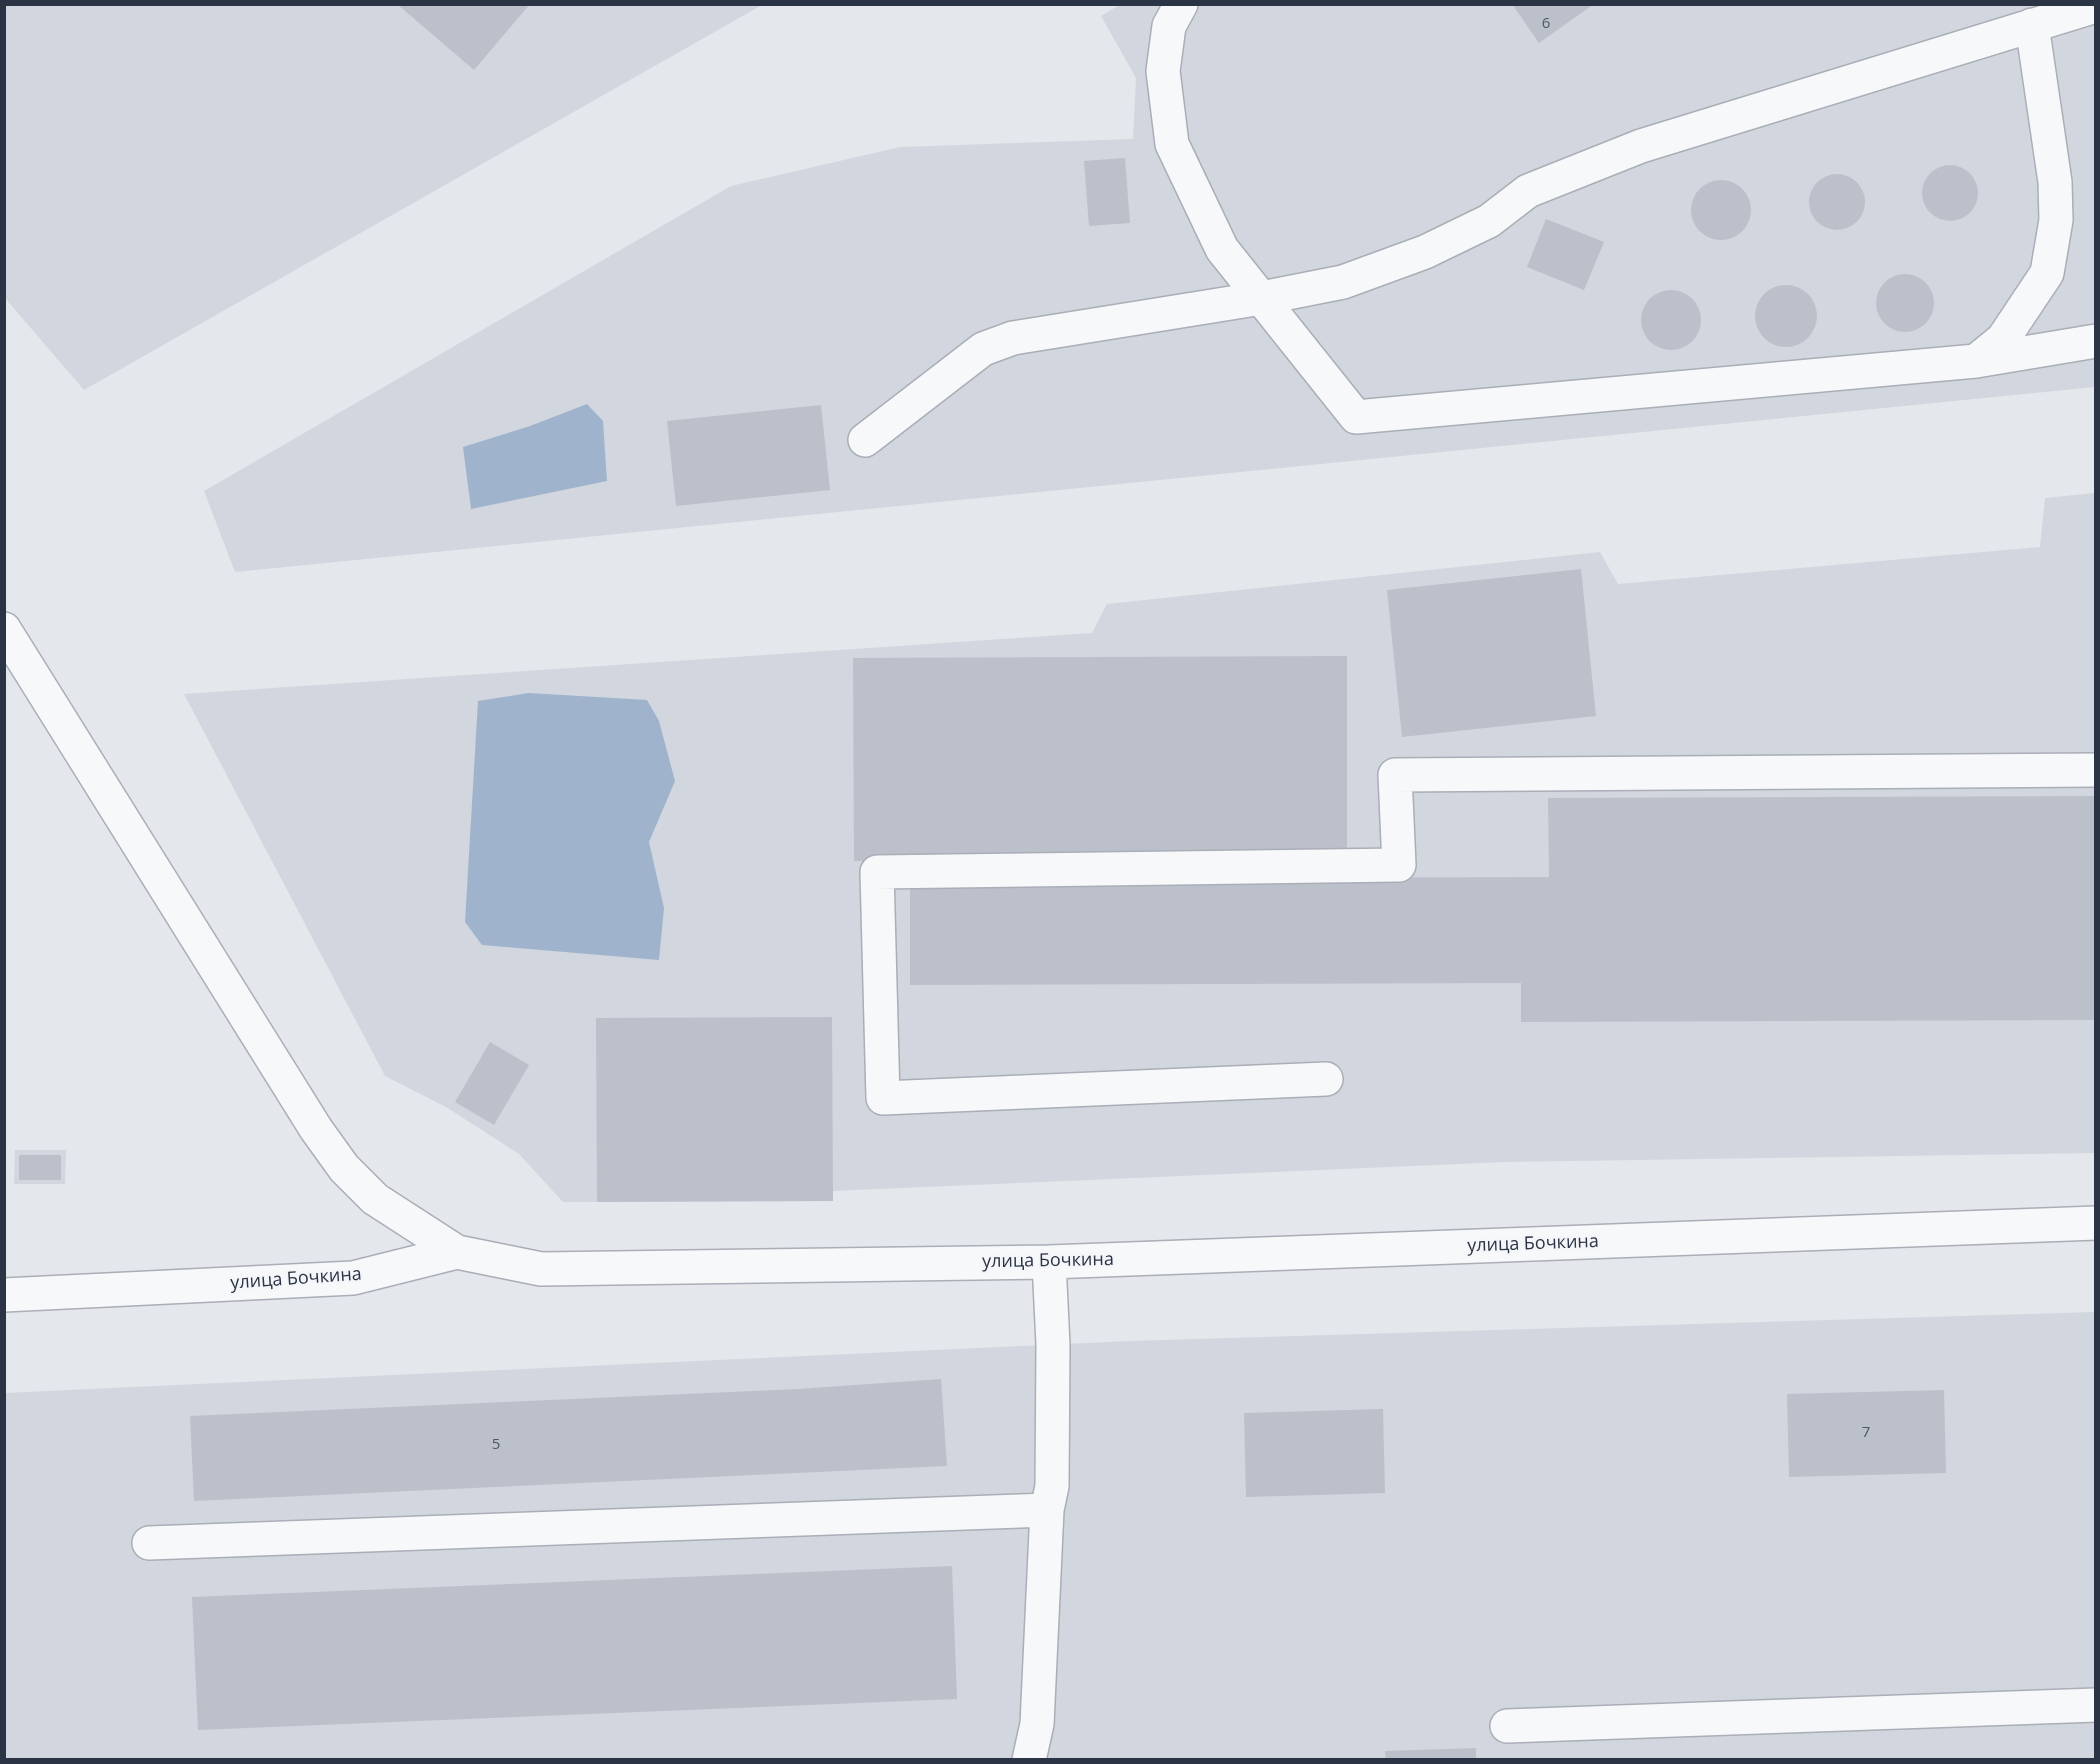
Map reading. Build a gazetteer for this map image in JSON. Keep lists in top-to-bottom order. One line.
{"streets":{"street":["улица Бочкина"]},"house_numbers":["6","7","5"]}
